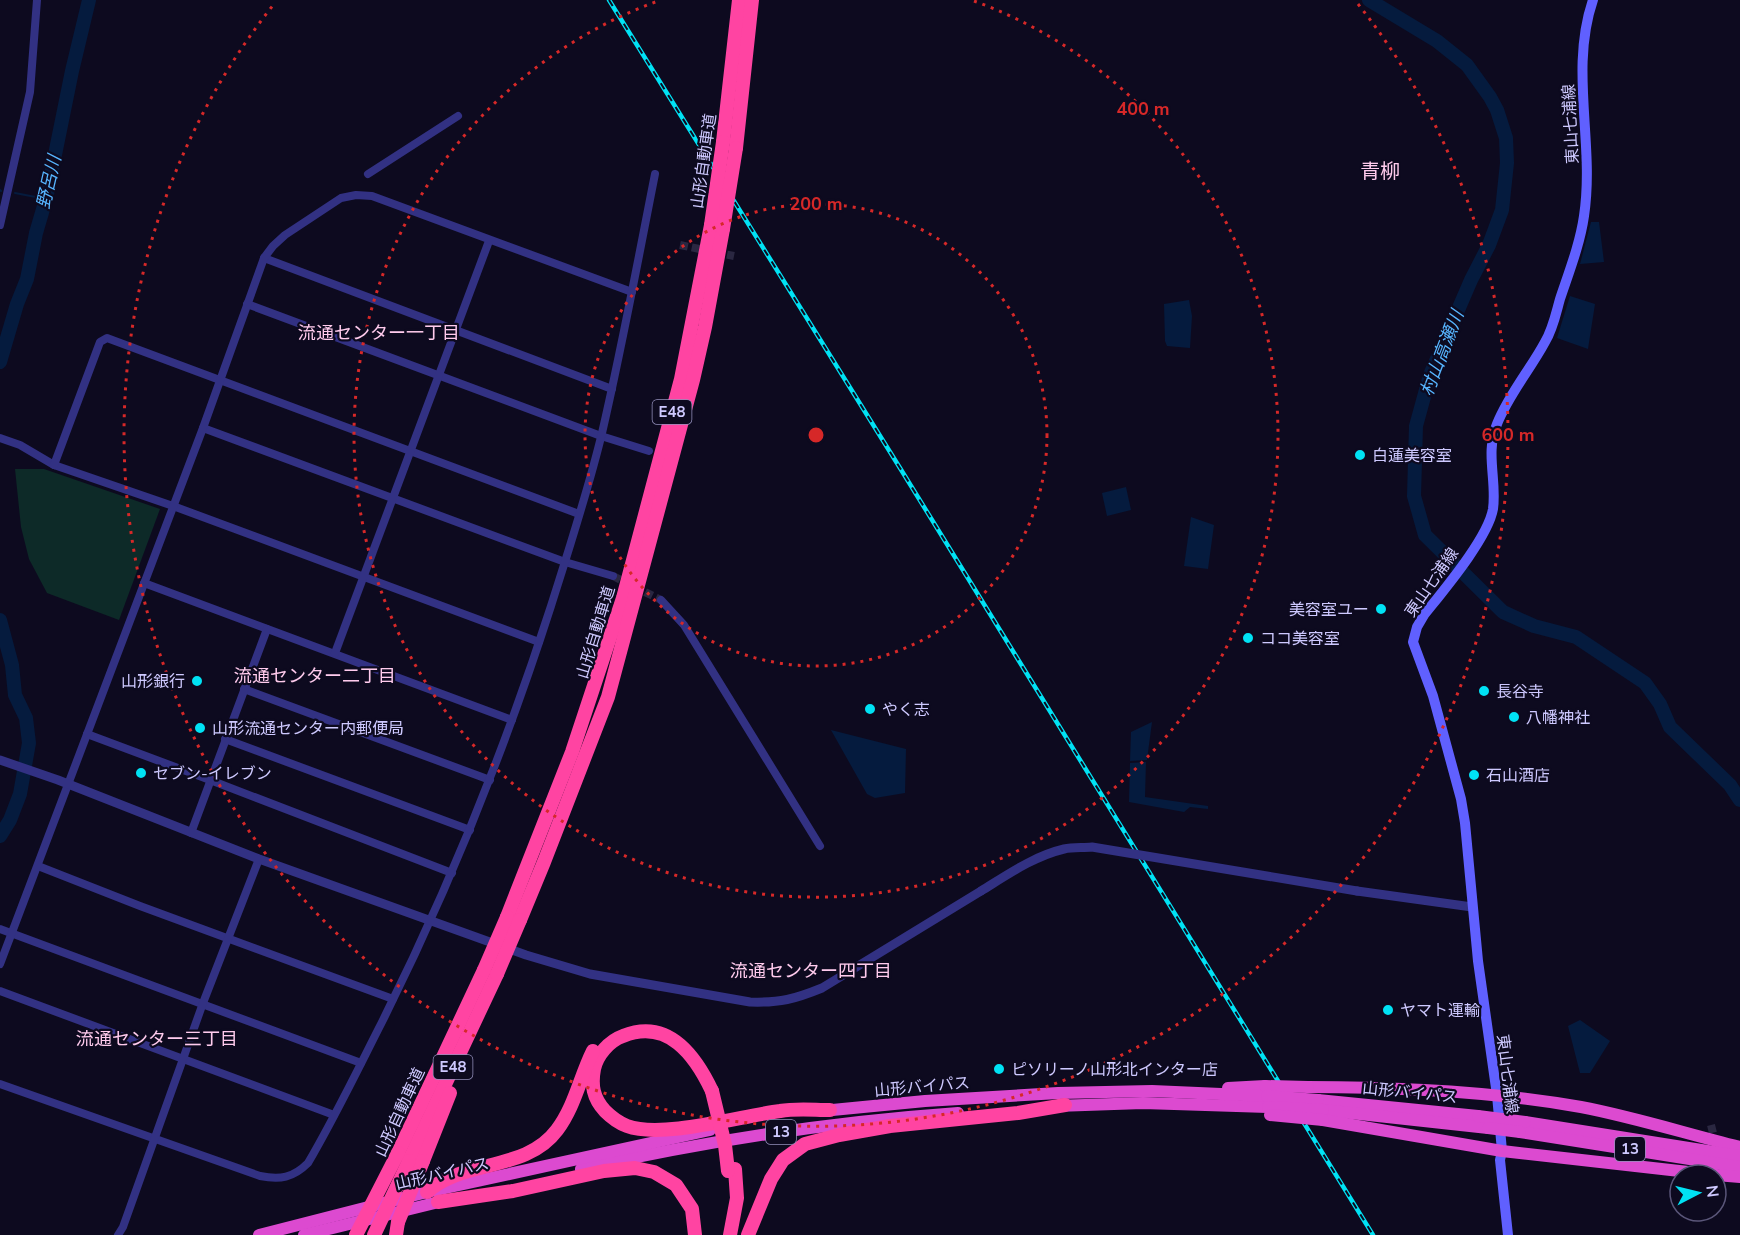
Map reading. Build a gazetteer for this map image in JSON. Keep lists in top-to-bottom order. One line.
{"streets":{"highway":["山形自動車道","E48","山形バイパス","13"],"main road":["東山七浦線"]},"districts":["青柳","流通センター一丁目","流通センター二丁目","流通センター四丁目","流通センター三丁目"],"water":["野呂川","村山高瀬川"],"places":["白蓮美容室","美容室ユー","ココ美容室","山形銀行","長谷寺","やく志","八幡神社","山形流通センター内郵便局","セブン-イレブン","石山酒店","ヤマト運輸","ピソリーノ山形北インター店"],"north":"right","rings":["400 m","200 m","600 m"]}
